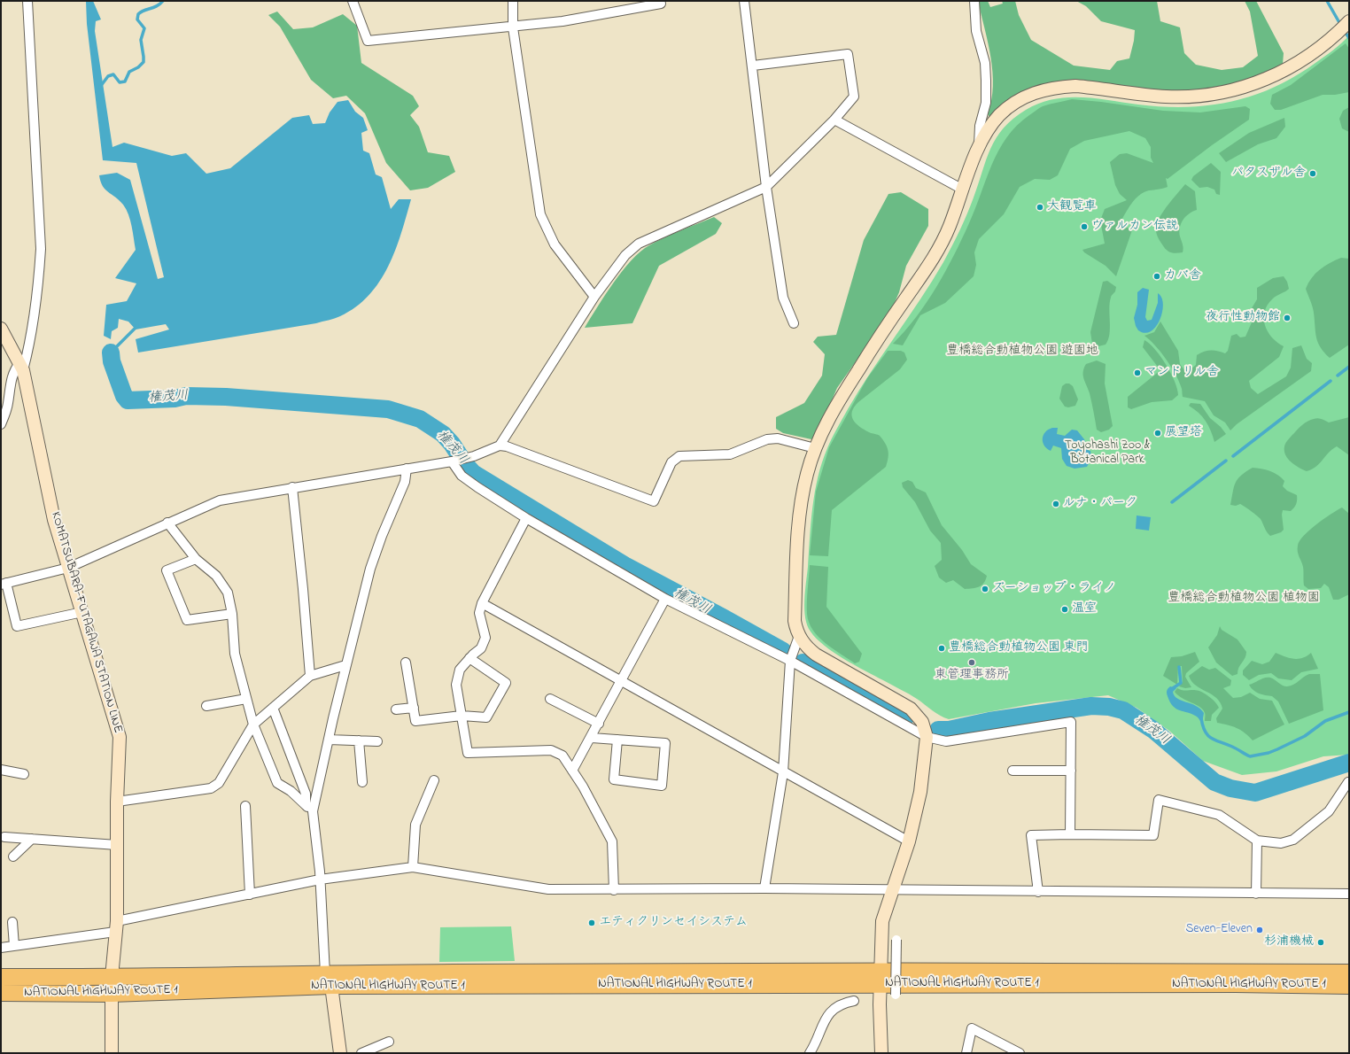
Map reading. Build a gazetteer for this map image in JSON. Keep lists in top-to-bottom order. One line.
{"streets":{"highway":["NATIONAL HIGHWAY ROUTE 1"],"street":["KOMATSUBARA-FUTAGAWA STATION LINE"]},"crossings":[["KOMATSUBARA-FUTAGAWA STATION LINE","NATIONAL HIGHWAY ROUTE 1"]],"water":["権茂川"],"parks":["豊橋総合動植物公園 遊園地","Toyohashi Zoo & Botanical Park","豊橋総合動植物公園 植物園"],"places":["パタスザル舎","大観覧車","ヴァルカン伝説","カバ舎","夜行性動物館","マンドリル舎","展望塔","ルナ・パーク","ズーショップ・ライノ","温室","豊橋総合動植物公園 東門","東管理事務所","エティクリンセイシステム","Seven-Eleven","杉浦機械"]}
